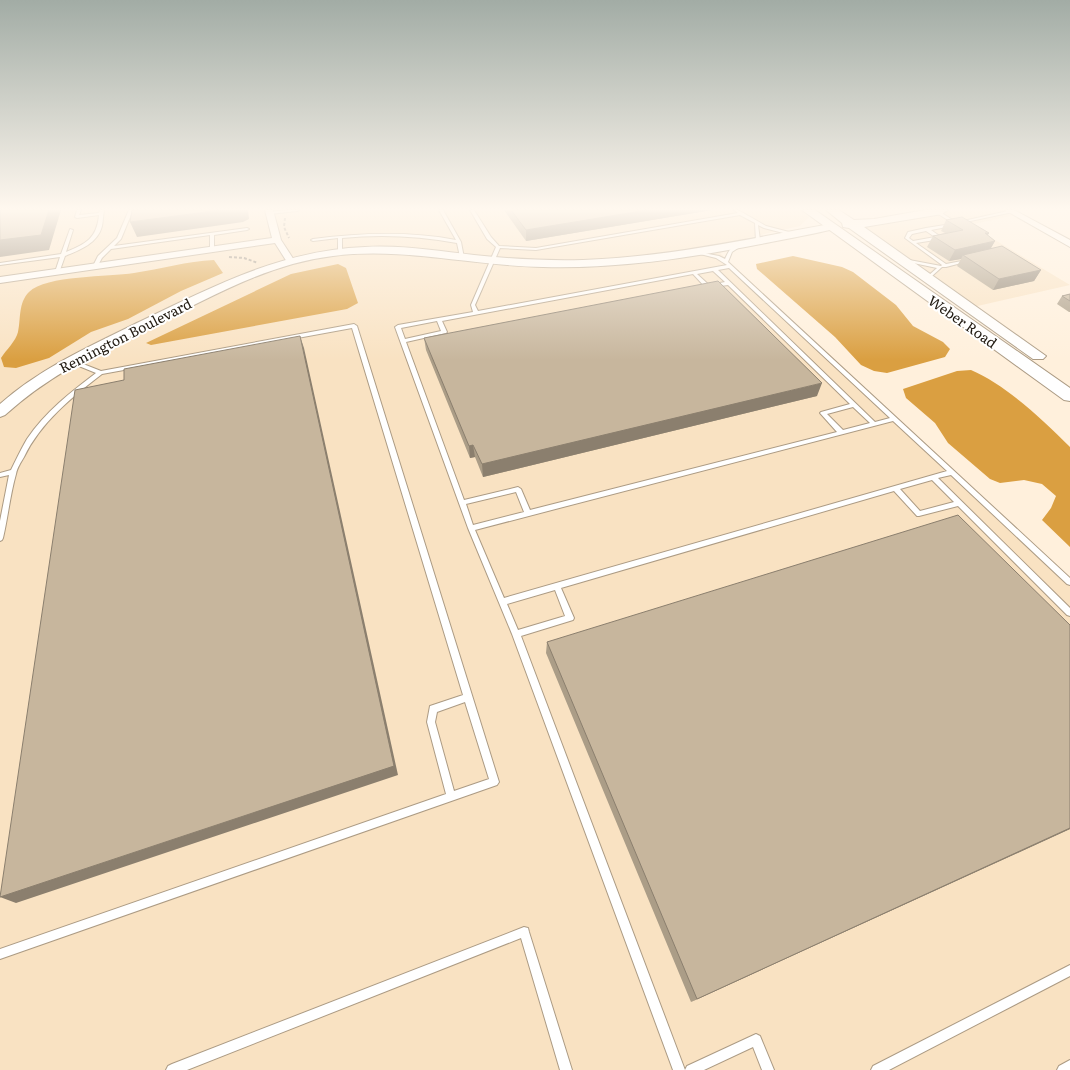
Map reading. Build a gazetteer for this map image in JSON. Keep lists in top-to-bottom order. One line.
{"streets":{"main road":["Weber Road"],"street":["Remington Boulevard"]}}
